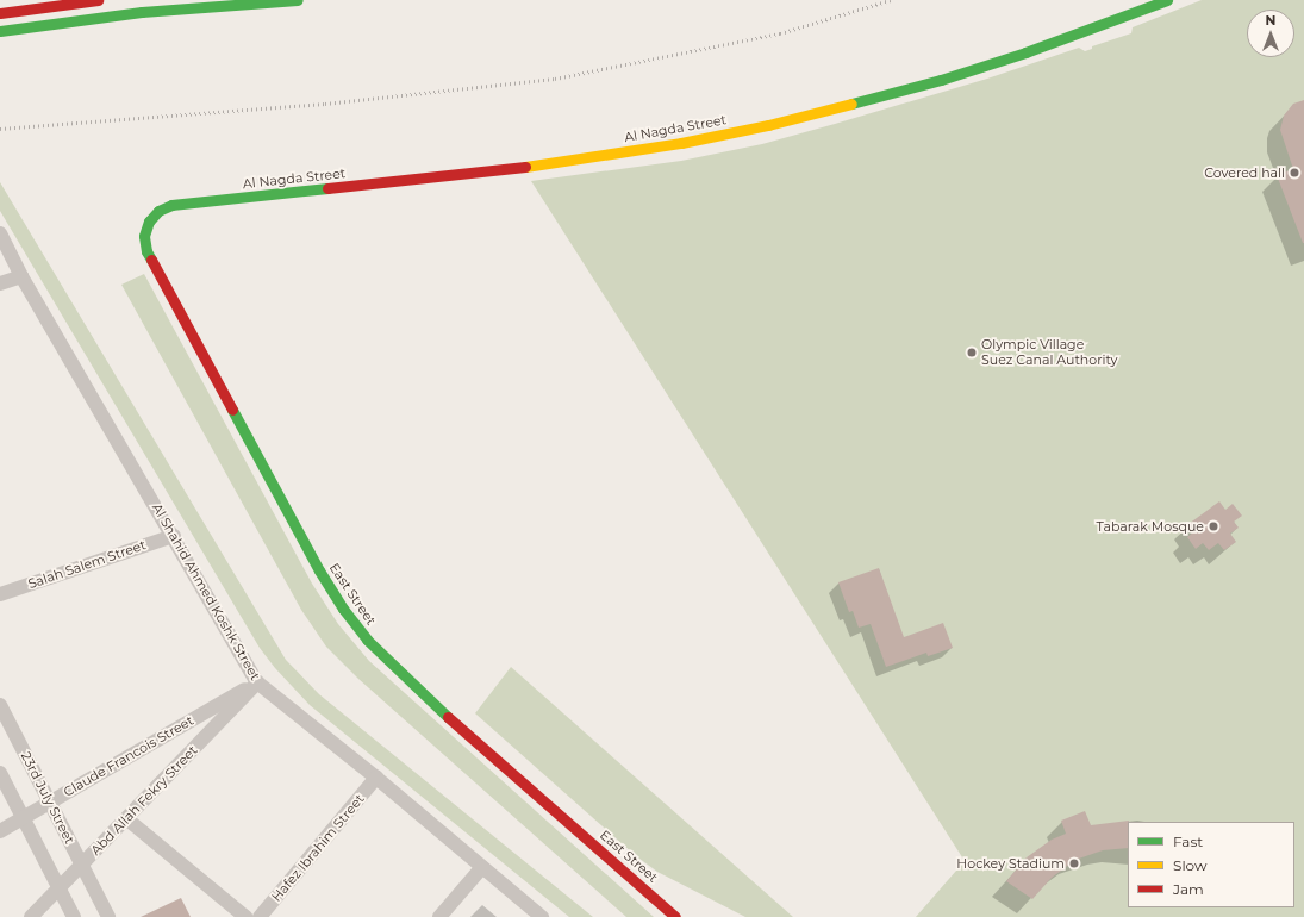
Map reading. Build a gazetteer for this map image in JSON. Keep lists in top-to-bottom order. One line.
{"streets":{"street":["Al Nagda Street","Salah Salem Street","Al Shahid Ahmed Koshk Street","East Street","Claude Francois Street","23rd July Street","Abd Allah Fekry Street","Hafez Ibrahim Street"]},"crossings":[["Al Nagda Street","East Street"],["Salah Salem Street","Al Shahid Ahmed Koshk Street"],["Al Shahid Ahmed Koshk Street","Claude Francois Street"],["Al Shahid Ahmed Koshk Street","Abd Allah Fekry Street"],["Al Shahid Ahmed Koshk Street","Hafez Ibrahim Street"],["Claude Francois Street","23rd July Street"],["Claude Francois Street","Abd Allah Fekry Street"],["23rd July Street","Abd Allah Fekry Street"]],"places":["Covered hall","Olympic Village Suez Canal Authority","Tabarak Mosque","Hockey Stadium"],"legend":["Fast","Slow","Jam"],"north":"top"}
